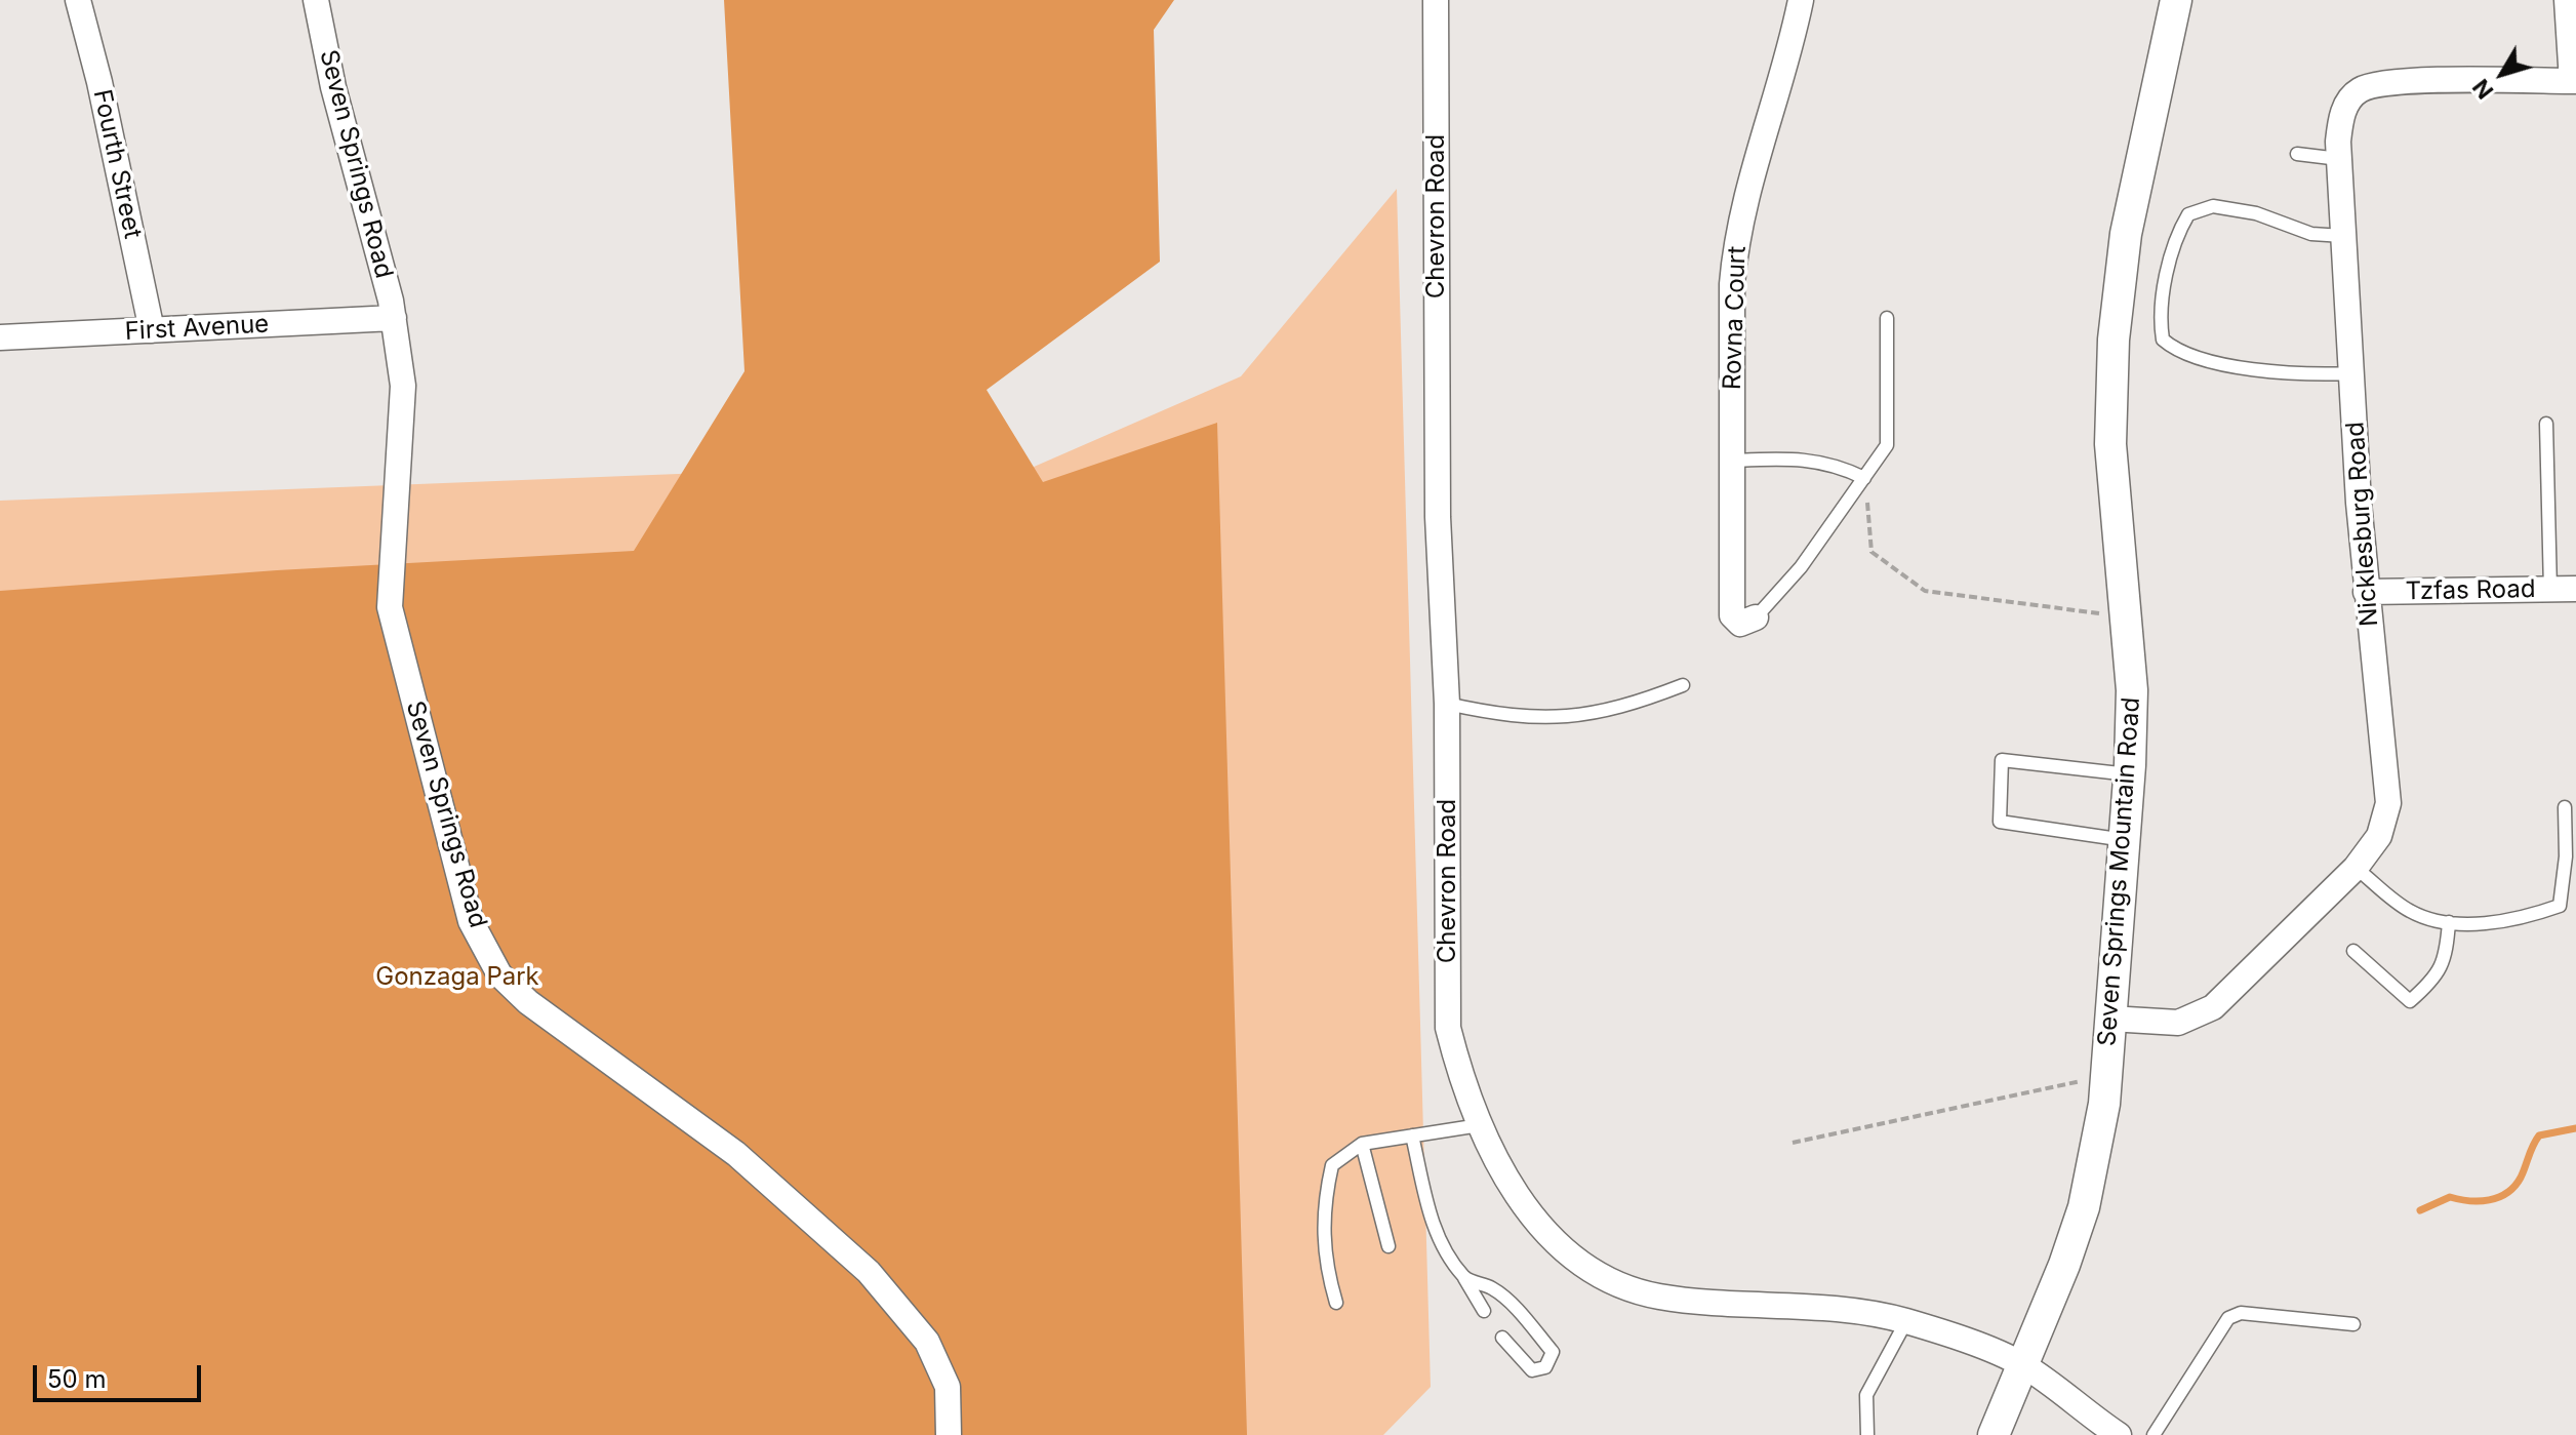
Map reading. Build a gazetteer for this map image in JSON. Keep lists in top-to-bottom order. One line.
{"streets":{"street":["Fourth Street","Seven Springs Road","Chevron Road","Rovna Court","First Avenue","Nicklesburg Road","Tzfas Road","Seven Springs Mountain Road"]},"crossings":[["Fourth Street","First Avenue"],["Seven Springs Road","First Avenue"],["Chevron Road","Seven Springs Mountain Road"],["Nicklesburg Road","Tzfas Road"],["Nicklesburg Road","Seven Springs Mountain Road"]],"parks":["Gonzaga Park"],"scale_bar":"50 m","north":"bottom left"}
